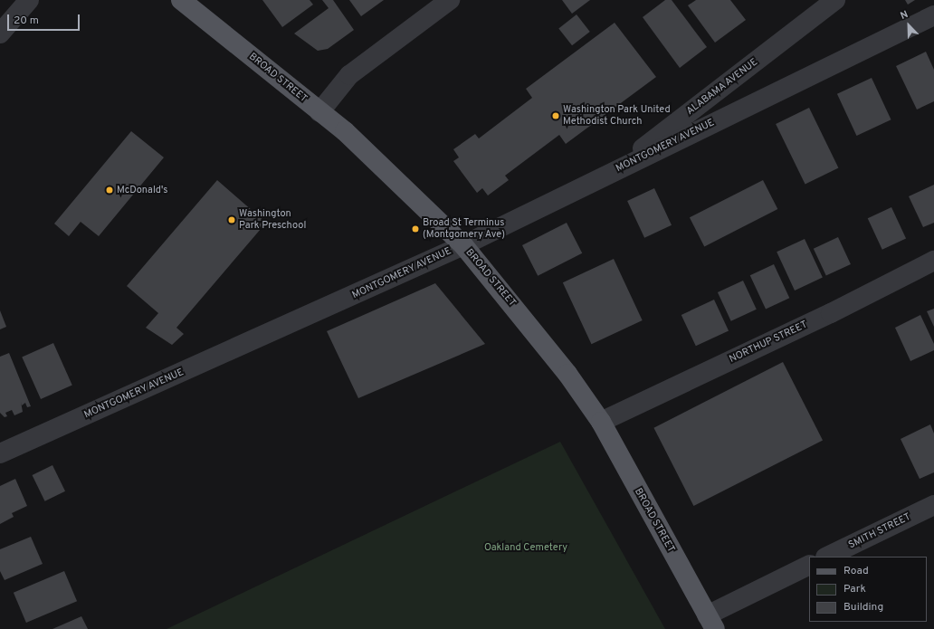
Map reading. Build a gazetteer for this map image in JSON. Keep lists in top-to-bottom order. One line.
{"streets":{"main road":["BROAD STREET"],"street":["ALABAMA AVENUE","MONTGOMERY AVENUE","NORTHUP STREET","SMITH STREET"]},"crossings":[["BROAD STREET","MONTGOMERY AVENUE"],["BROAD STREET","NORTHUP STREET"],["ALABAMA AVENUE","MONTGOMERY AVENUE"]],"parks":["Oakland Cemetery"],"places":["Washington Park United Methodist Church","McDonald's","Washington Park Preschool","Broad St Terminus (Montgomery Ave)"],"legend":["Road","Park","Building"],"scale_bar":"20 m","north":"top left"}
